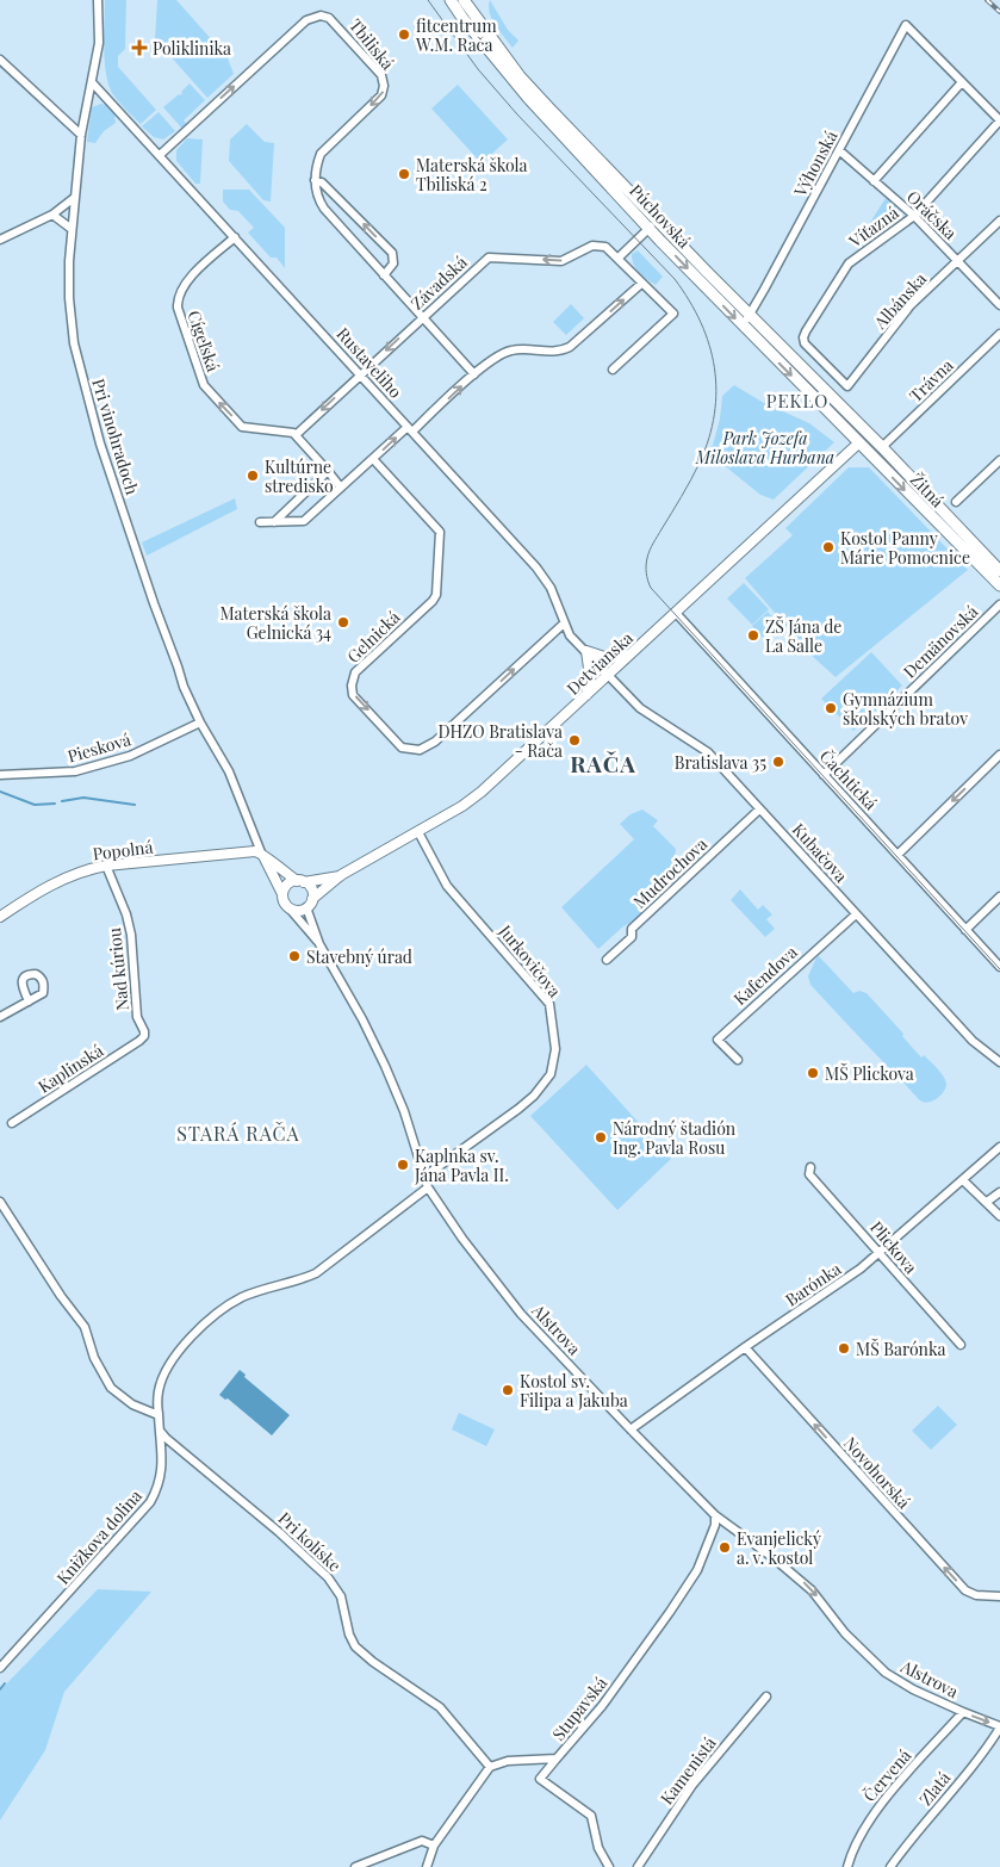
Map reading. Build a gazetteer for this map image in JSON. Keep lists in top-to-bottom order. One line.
{"streets":{"main road":["Púchovská","Žitná"],"street":["Tbiliská","Výhonská","Oráčska","Víťazná","Závadská","Albánska","Cígeľská","Rustaveliho","Trávna","Pri vinohradoch","Gelnická","Demänovská","Detvianska","Piesková","Čachtická","Popolná","Kubačova","Mudrochova","Jurkovičova","Nad kúriou","Kafendova","Kaplinská","Plickova","Barónka","Alstrova","Novohorská","Knižkova dolina","Pri kolíske","Stupavská","Kamenistá","Červená","Zlatá"]},"crossings":[["Tbiliská","Rustaveliho"],["Výhonská","Oráčska"],["Výhonská","Púchovská"],["Oráčska","Víťazná"],["Oráčska","Albánska"],["Púchovská","Trávna"],["Púchovská","Žitná"],["Púchovská","Detvianska"],["Víťazná","Albánska"],["Závadská","Rustaveliho"],["Cígeľská","Rustaveliho"],["Rustaveliho","Pri vinohradoch"],["Rustaveliho","Gelnická"],["Rustaveliho","Detvianska"],["Rustaveliho","Kubačova"],["Trávna","Žitná"],["Pri vinohradoch","Detvianska"],["Pri vinohradoch","Piesková"],["Pri vinohradoch","Popolná"],["Pri vinohradoch","Alstrova"],["Žitná","Detvianska"],["Demänovská","Čachtická"],["Detvianska","Čachtická"],["Detvianska","Kubačova"],["Detvianska","Jurkovičova"],["Detvianska","Alstrova"],["Popolná","Nad kúriou"],["Kubačova","Mudrochova"],["Kubačova","Kafendova"],["Jurkovičova","Alstrova"],["Nad kúriou","Kaplinská"],["Plickova","Barónka"],["Barónka","Alstrova"],["Barónka","Novohorská"],["Alstrova","Knižkova dolina"],["Alstrova","Stupavská"],["Alstrova","Červená"],["Alstrova","Zlatá"],["Knižkova dolina","Pri kolíske"],["Pri kolíske","Stupavská"]],"one_way":["Závadská","Novohorská"],"districts":["PEKLO","RAČA","STARÁ RAČA"],"parks":["Park Jozefa Miloslava Hurbana"],"places":{"other":["fitcentrum W.M. Rača","Materská škola Tbiliská 2","Kultúrne stredisko","Kostol Panny Márie Pomocnice","Materská škola Gelnická 34","ZŠ Jána de La Salle","Gymnázium školských bratov","DHZO Bratislava - Rača","Bratislava 35","Stavebný úrad","MŠ Plickova","Národný štadión Ing. Pavla Rosu","Kaplnka sv. Jána Pavla II.","MŠ Barónka","Kostol sv. Filipa a Jakuba","Evanjelický a. v. kostol"],"health":["Poliklinika"]}}
